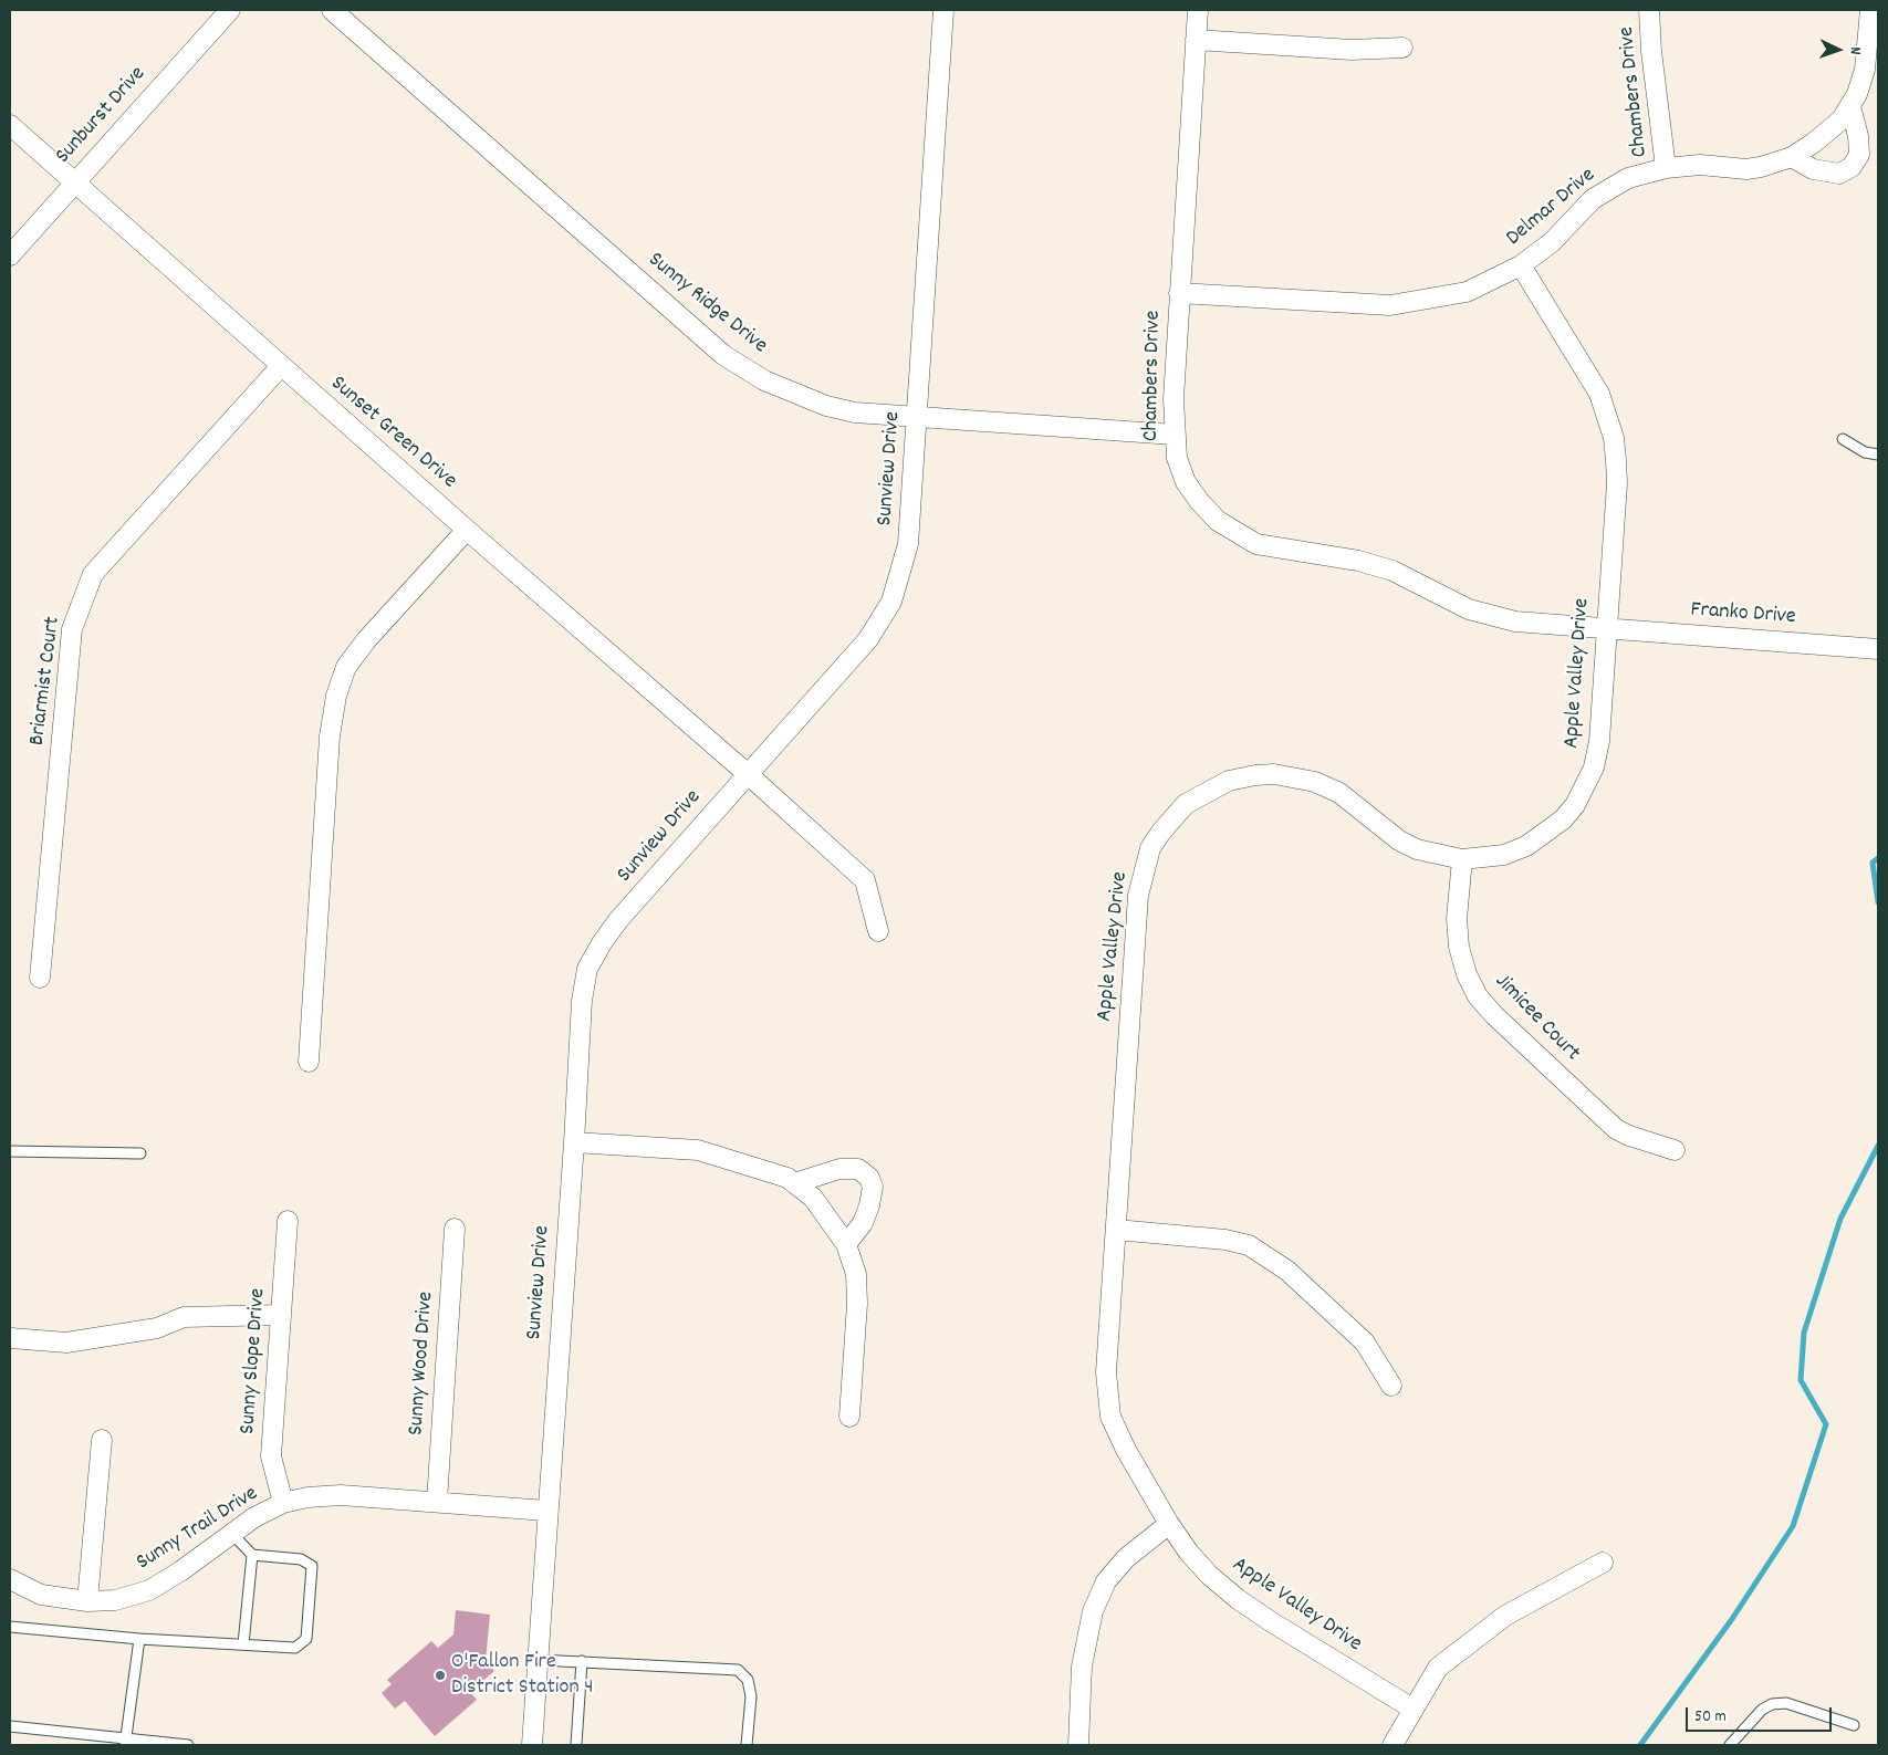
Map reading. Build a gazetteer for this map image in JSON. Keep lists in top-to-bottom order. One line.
{"streets":{"street":["Chambers Drive","Sunburst Drive","Delmar Drive","Sunny Ridge Drive","Sunset Green Drive","Sunview Drive","Franko Drive","Apple Valley Drive","Briarmist Court","Jimicee Court","Sunny Slope Drive","Sunny Wood Drive","Sunny Trail Drive"]},"crossings":[["Chambers Drive","Delmar Drive"],["Chambers Drive","Sunny Ridge Drive"],["Chambers Drive","Franko Drive"],["Chambers Drive","Apple Valley Drive"],["Sunburst Drive","Sunset Green Drive"],["Delmar Drive","Apple Valley Drive"],["Sunny Ridge Drive","Sunview Drive"],["Sunset Green Drive","Sunview Drive"],["Sunset Green Drive","Briarmist Court"],["Sunview Drive","Sunny Trail Drive"],["Franko Drive","Apple Valley Drive"],["Apple Valley Drive","Jimicee Court"],["Sunny Slope Drive","Sunny Trail Drive"],["Sunny Wood Drive","Sunny Trail Drive"]],"places":["O'Fallon Fire District Station 4"],"scale_bar":"50 m","north":"right"}
